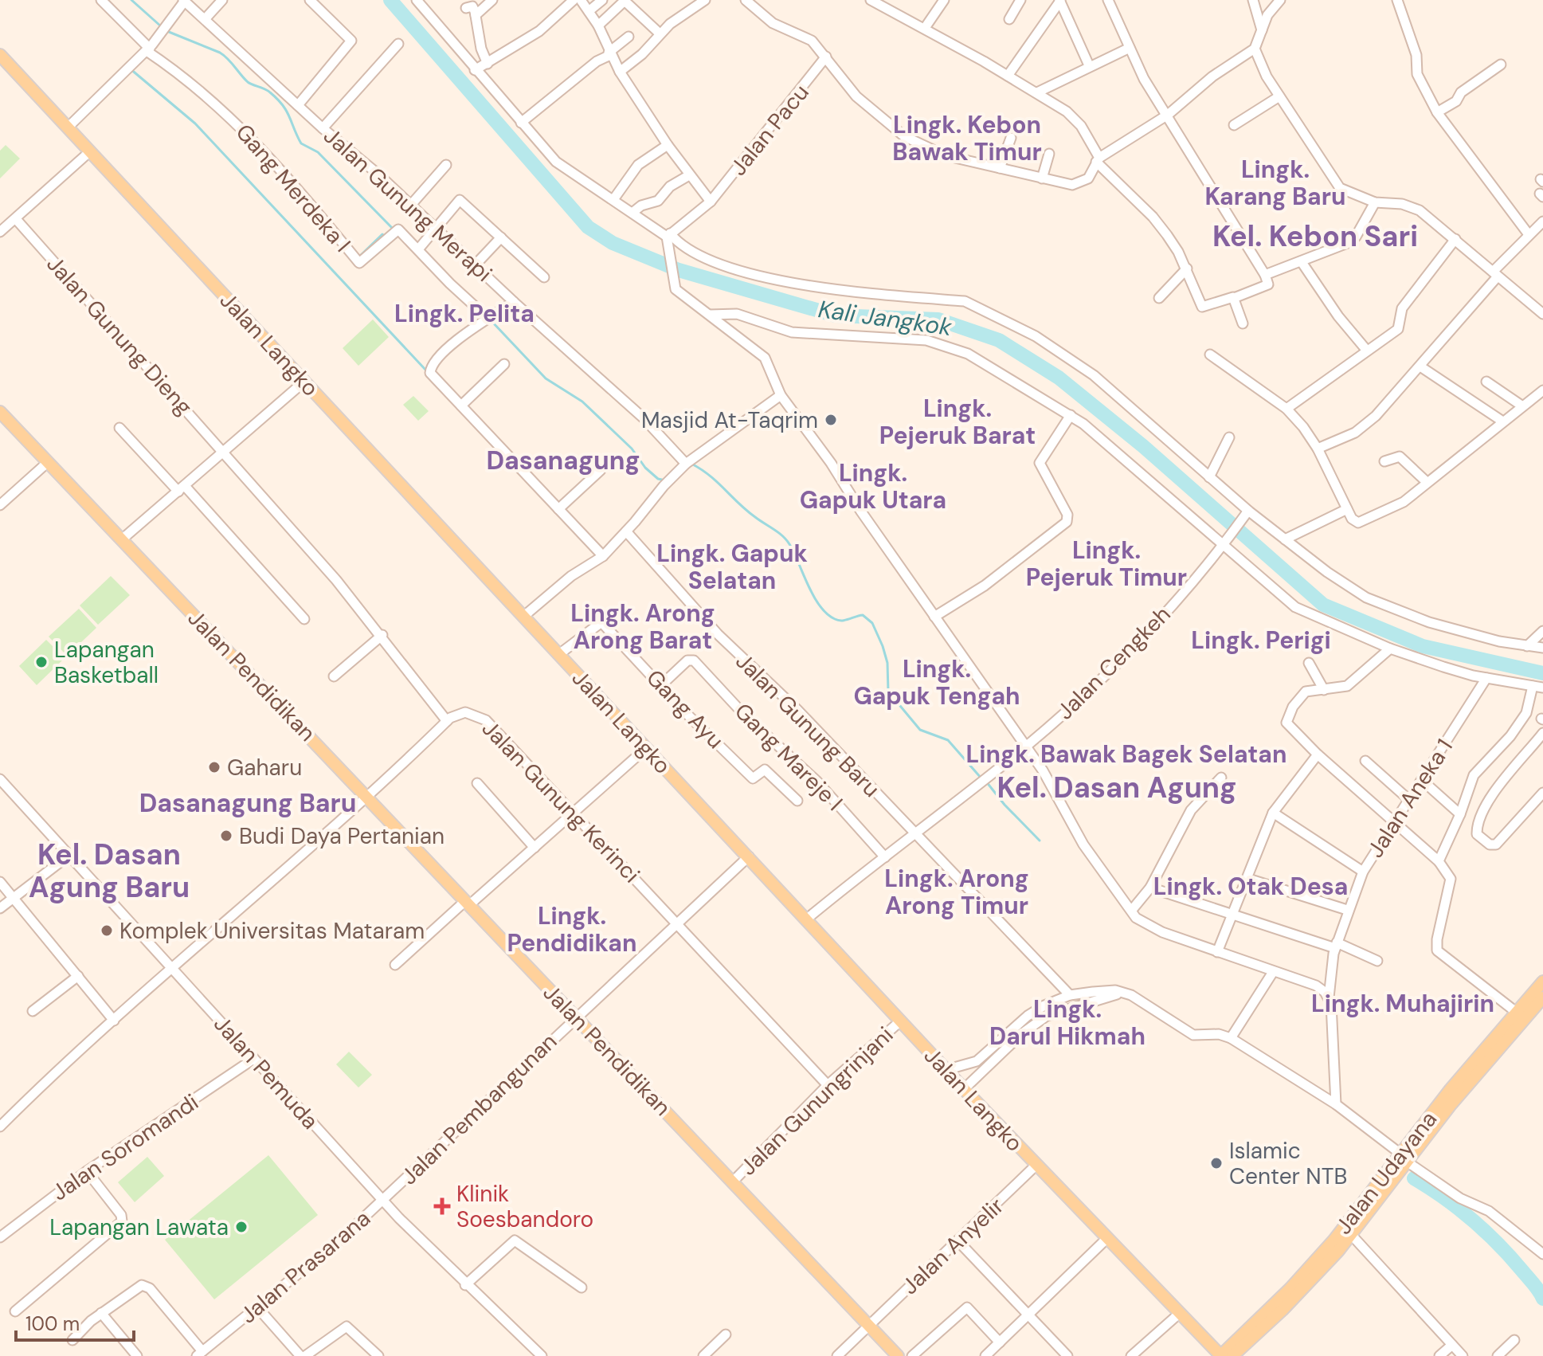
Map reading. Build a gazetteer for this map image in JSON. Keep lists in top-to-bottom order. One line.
{"streets":{"main road":["Jalan Langko","Jalan Pendidikan","Jalan Udayana"],"street":["Jalan Pacu","Gang Merdeka I","Jalan Gunung Merapi","Jalan Gunung Dieng","Jalan Cengkeh","Gang Ayu","Jalan Gunung Baru","Gang Mareje I","Jalan Aneka 1","Jalan Gunung Kerinci","Jalan Pemuda","Jalan Gunungrinjani","Jalan Pembangunan","Jalan Soromandi","Jalan Anyelir","Jalan Prasarana"]},"crossings":[["Jalan Gunung Dieng","Jalan Gunung Kerinci"],["Jalan Langko","Jalan Cengkeh"],["Jalan Langko","Gang Ayu"],["Jalan Langko","Jalan Gunungrinjani"],["Jalan Langko","Jalan Pembangunan"],["Jalan Langko","Jalan Udayana"],["Jalan Langko","Jalan Anyelir"],["Jalan Cengkeh","Jalan Gunung Baru"],["Jalan Cengkeh","Gang Mareje I"],["Jalan Pendidikan","Jalan Gunungrinjani"],["Jalan Pendidikan","Jalan Pembangunan"],["Jalan Pendidikan","Jalan Anyelir"],["Gang Ayu","Gang Mareje I"],["Jalan Gunung Kerinci","Jalan Gunungrinjani"],["Jalan Gunung Kerinci","Jalan Pembangunan"],["Jalan Pemuda","Jalan Pembangunan"],["Jalan Pemuda","Jalan Soromandi"],["Jalan Pemuda","Jalan Prasarana"],["Jalan Pembangunan","Jalan Prasarana"]],"districts":["Lingk. Kebon Bawak Timur","Lingk. Karang Baru","Kel. Kebon Sari","Lingk. Pelita","Lingk. Pejeruk Barat","Dasanagung","Lingk. Gapuk Utara","Lingk. Pejeruk Timur","Lingk. Gapuk Selatan","Lingk. Arong Arong Barat","Lingk. Perigi","Lingk. Gapuk Tengah","Lingk. Bawak Bagek Selatan","Kel. Dasan Agung","Dasanagung Baru","Kel. Dasan Agung Baru","Lingk. Arong Arong Timur","Lingk. Otak Desa","Lingk. Pendidikan","Lingk. Muhajirin","Lingk. Darul Hikmah"],"water":["Kali Jangkok"],"places":{"other":["Masjid At-Taqrim","Lapangan Basketball","Gaharu","Budi Daya Pertanian","Komplek Universitas Mataram","Islamic Center NTB","Lapangan Lawata"],"health":["Klinik Soesbandoro"]},"scale_bar":"100 m"}
